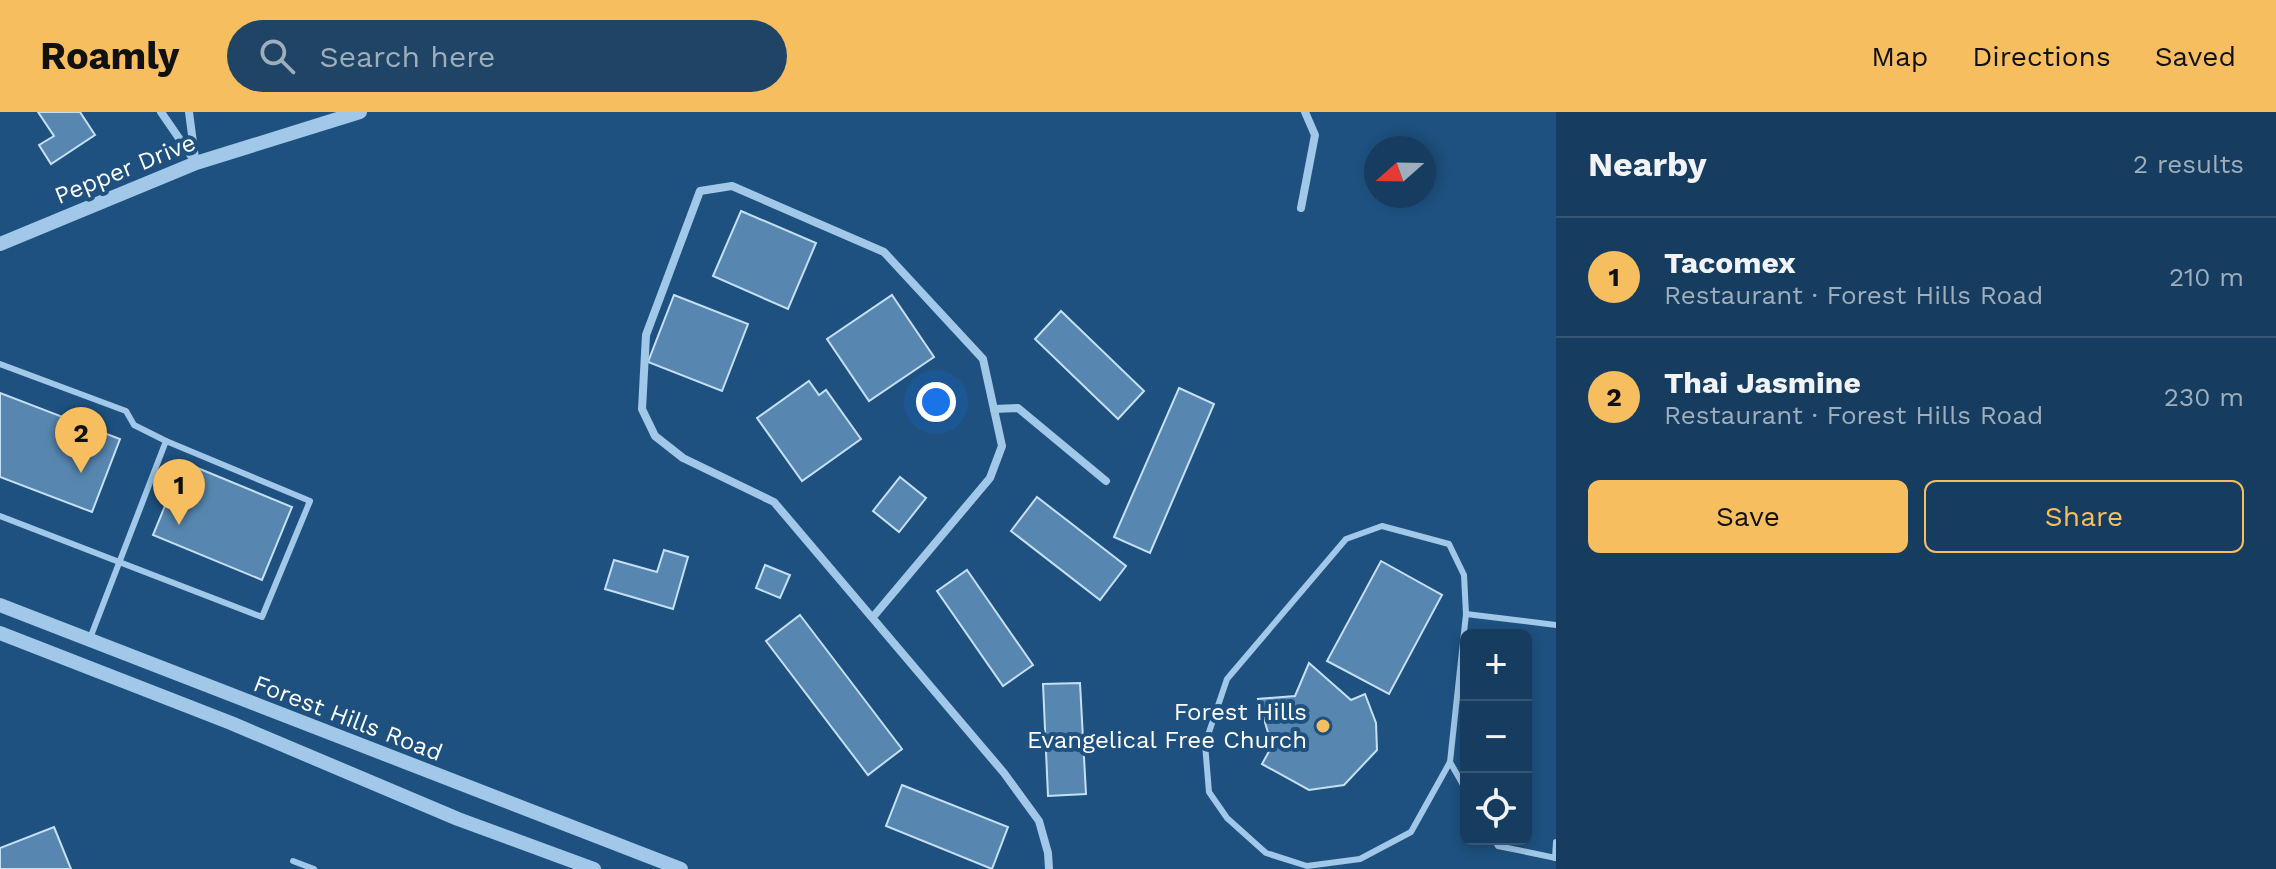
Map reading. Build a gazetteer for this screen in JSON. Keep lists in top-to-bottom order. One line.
{"streets":{"street":["Pepper Drive","Forest Hills Road"]},"places":["Forest Hills Evangelical Free Church"],"north":"left","page":{"header":"Roamly","search":"Search here","nav":["Map","Directions","Saved"],"heading":["Nearby","2 results"],"list":[{"mark":"1","name":"Tacomex","note":"Restaurant · Forest Hills Road","value":"210 m"},{"mark":"2","name":"Thai Jasmine","note":"Restaurant · Forest Hills Road","value":"230 m"}],"pins":["2","1"],"buttons":["Save","Share"],"map_buttons":["+","−"]}}
